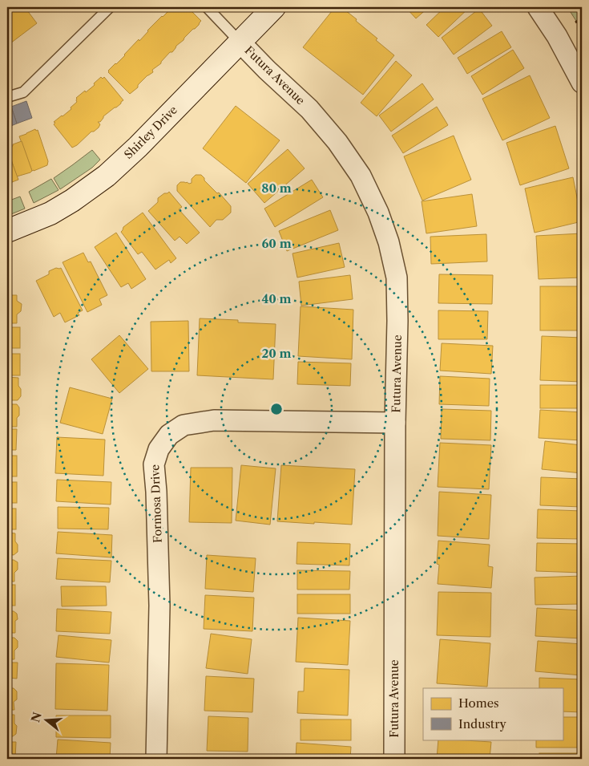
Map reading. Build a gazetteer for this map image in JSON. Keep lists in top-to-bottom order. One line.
{"streets":{"street":["Futura Avenue","Shirley Drive","Formosa Drive"]},"crossings":[["Futura Avenue","Shirley Drive"],["Futura Avenue","Formosa Drive"]],"legend":["Homes","Industry"],"north":"left","rings":["80 m","60 m","40 m","20 m"]}
